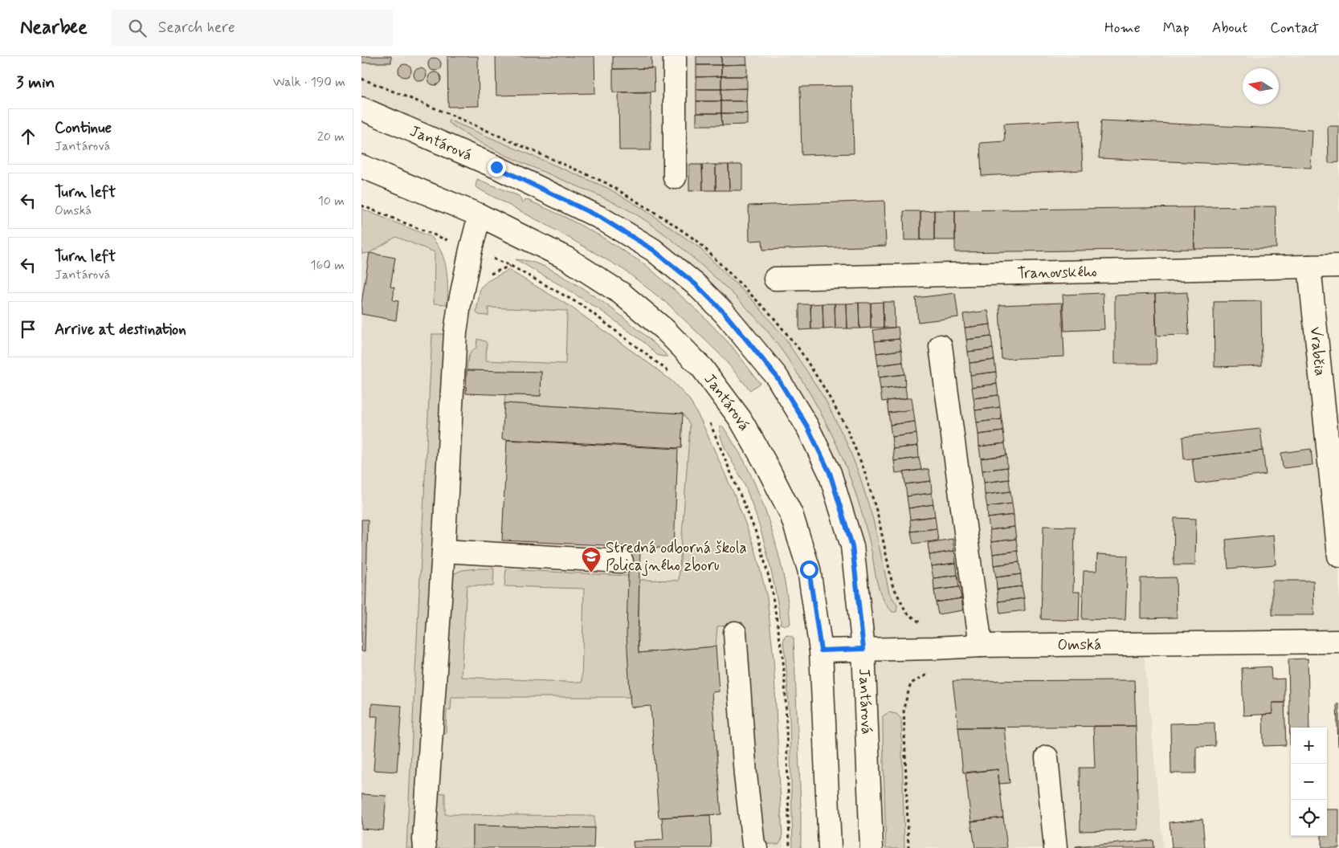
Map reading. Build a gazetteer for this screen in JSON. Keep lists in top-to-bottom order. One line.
{"streets":{"street":["Jantárová","Tranovského","Vrabčia","Omská"]},"crossings":[["Jantárová","Omská"],["Tranovského","Vrabčia"]],"places":{"school or university":["Stredná odborná škola Policajného zboru"]},"north":"left","page":{"header":"Nearbee","search":"Search here","nav":["Home","Map","About","Contact"],"heading":["3 min","Walk · 190 m"],"list":[["Continue","Jantárová","20 m"],["Turn left","Omská","10 m"],["Turn left","Jantárová","160 m"],"Arrive at destination"],"map_buttons":["+","−"]}}
